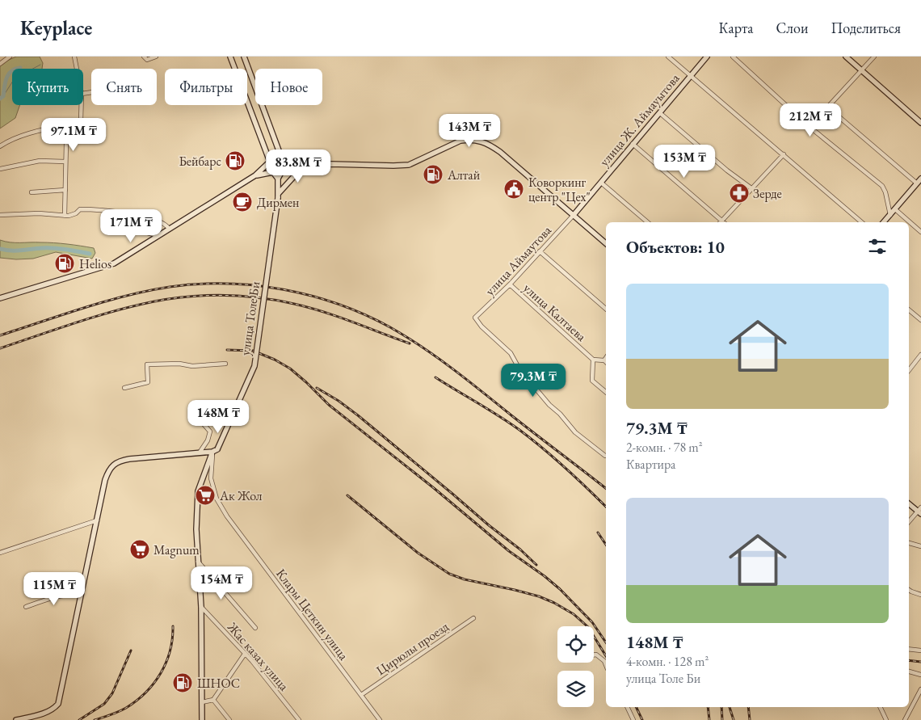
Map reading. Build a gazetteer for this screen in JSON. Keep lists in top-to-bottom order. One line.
{"streets":{"main road":["улица Ж. Аймауытова","улица Толе Би"],"street":["улица Аймаутова","улица Калтаева","Клары Цеткин улица","Цирюлы проезд","Жас казах улица"]},"crossings":[["улица Ж. Аймауытова","улица Аймаутова"],["улица Аймаутова","улица Калтаева"],["улица Толе Би","Клары Цеткин улица"],["улица Толе Би","Жас казах улица"],["Клары Цеткин улица","Цирюлы проезд"]],"places":{"fuel station":["Бейбарс","Алтай","Helios","ШНОС"],"public building":["Коворкинг центр \"Цех\""],"pharmacy":["Зерде"],"cafe":["Дирмен"],"supermarket":["Ак Жол","Magnum"]},"page":{"header":"Keyplace","nav":["Карта","Слои","Поделиться"],"chip":["Купить","Снять","Фильтры","Новое"],"price":["212M ₸","143M ₸","97.1M ₸","153M ₸","83.8M ₸","171M ₸","79.3M ₸","148M ₸","154M ₸","115M ₸"],"heading":"Объектов: 10","list":[{"name":"79.3M ₸","note":"2-комн. · 78 m² · Квартира"},{"name":"148M ₸","note":"4-комн. · 128 m² · улица Толе Би"}]}}
